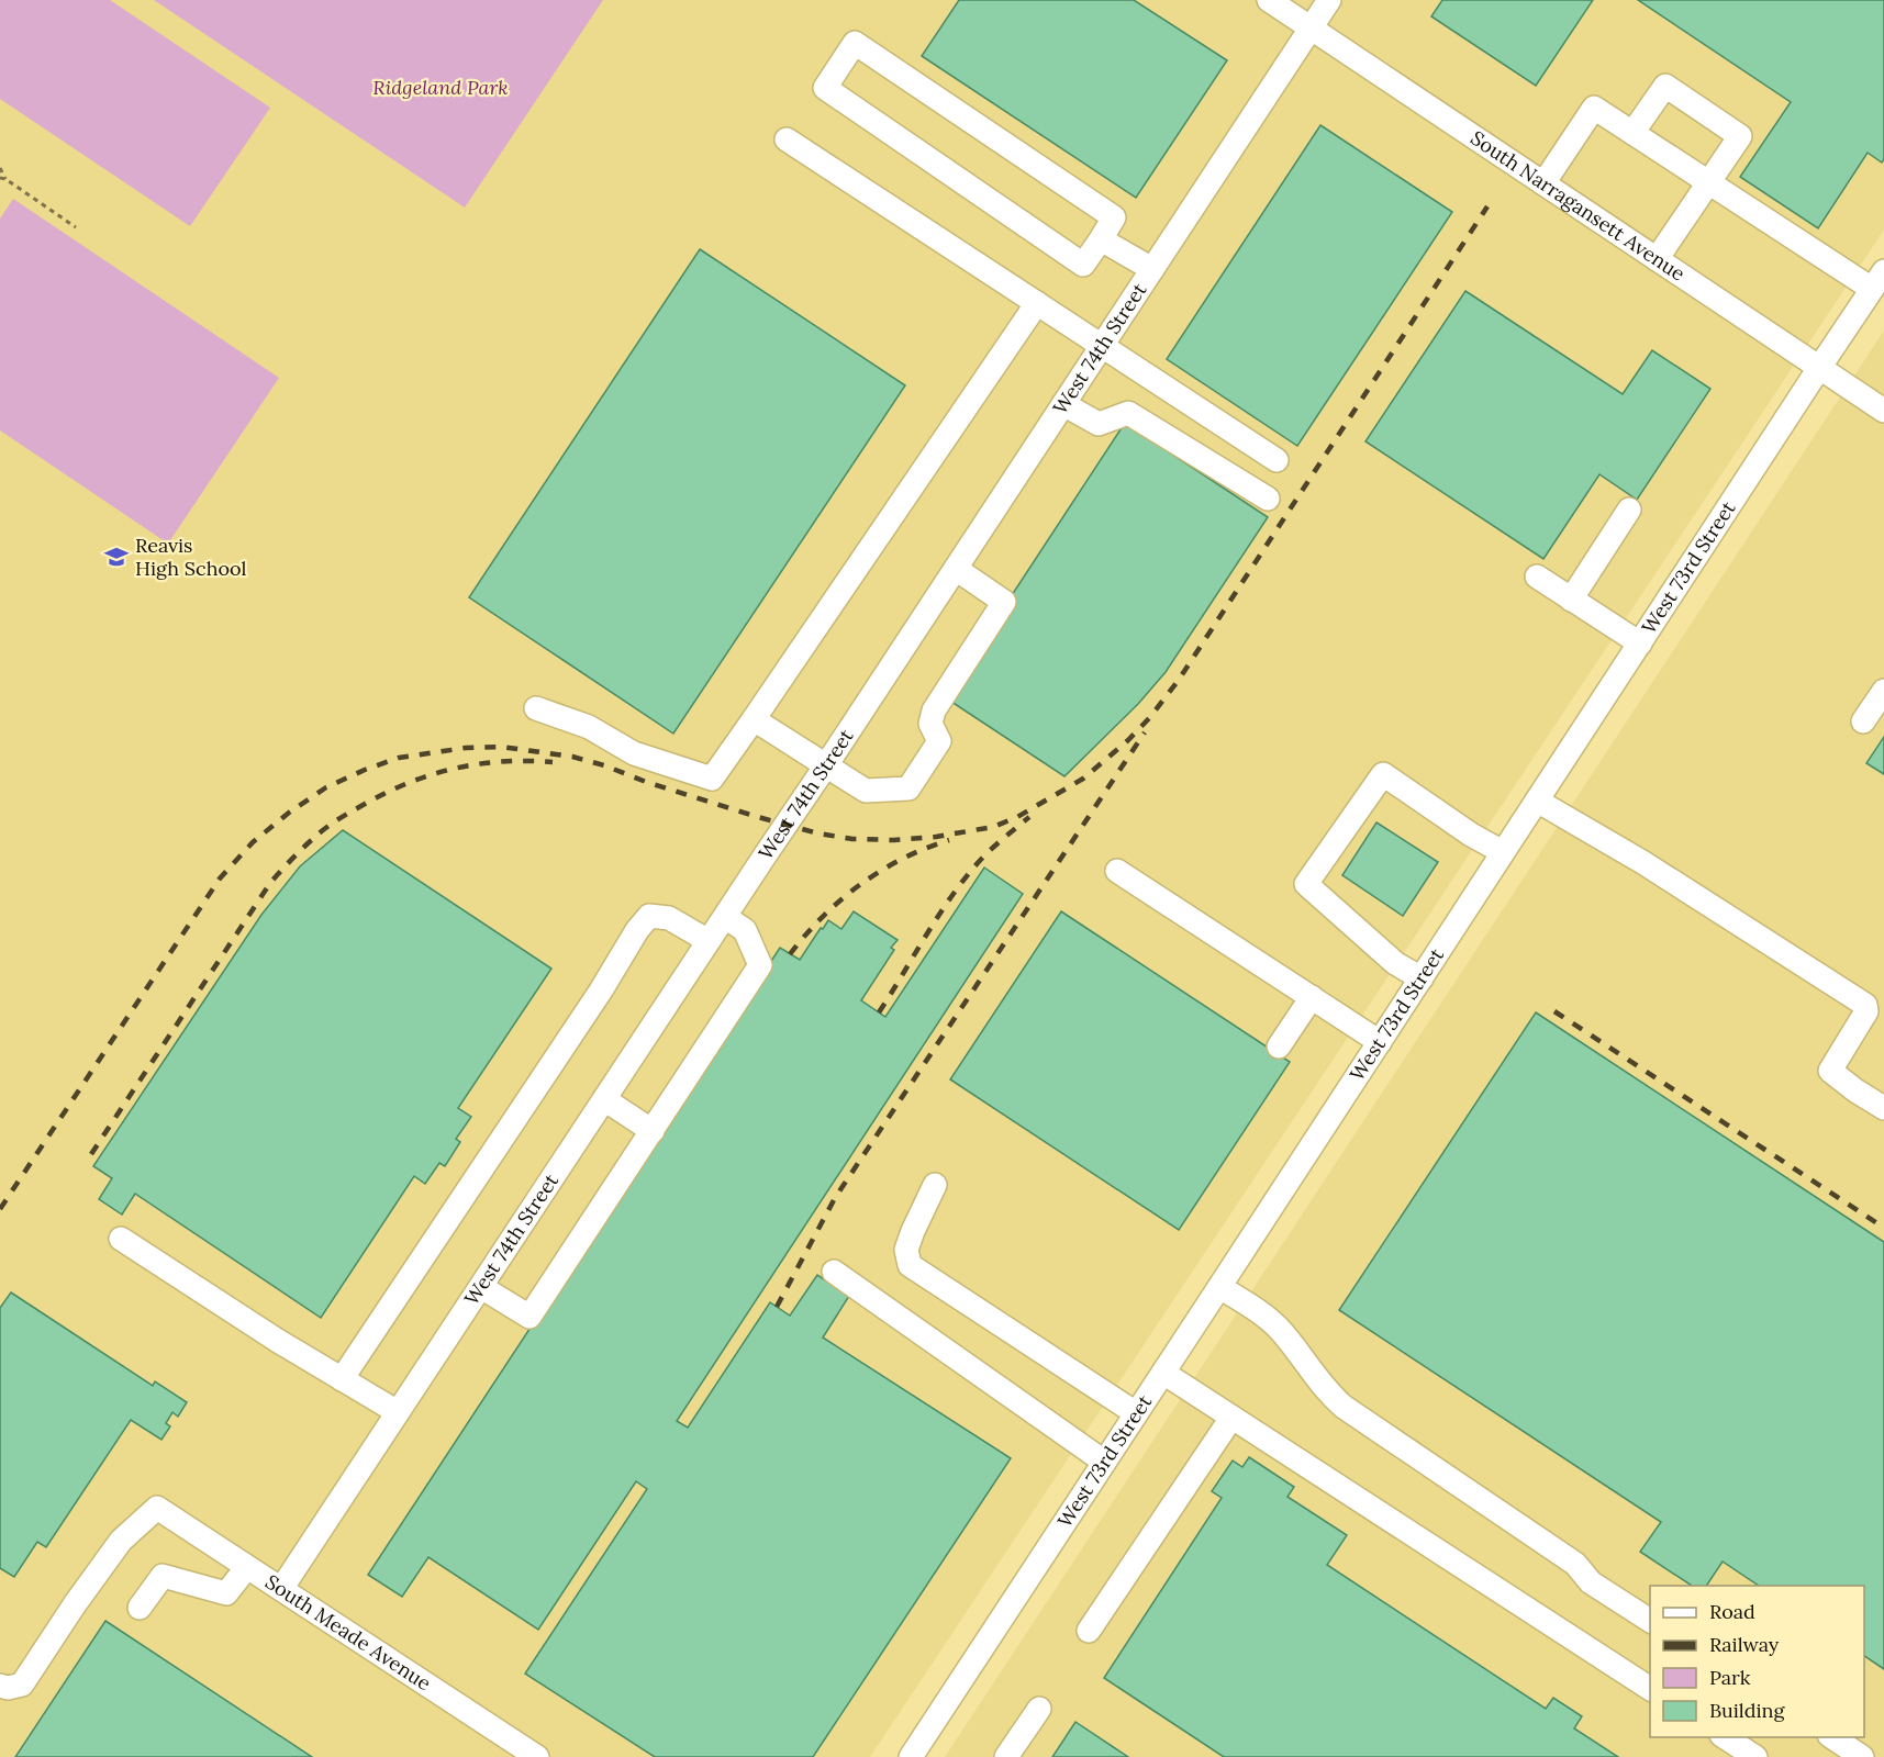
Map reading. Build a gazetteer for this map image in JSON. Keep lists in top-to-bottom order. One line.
{"streets":{"street":["South Narragansett Avenue","West 74th Street","West 73rd Street","South Meade Avenue"]},"crossings":[["South Narragansett Avenue","West 74th Street"],["South Narragansett Avenue","West 73rd Street"],["West 74th Street","South Meade Avenue"]],"parks":["Ridgeland Park"],"places":{"school or university":["Reavis High School"]},"legend":["Road","Railway","Park","Building"]}
